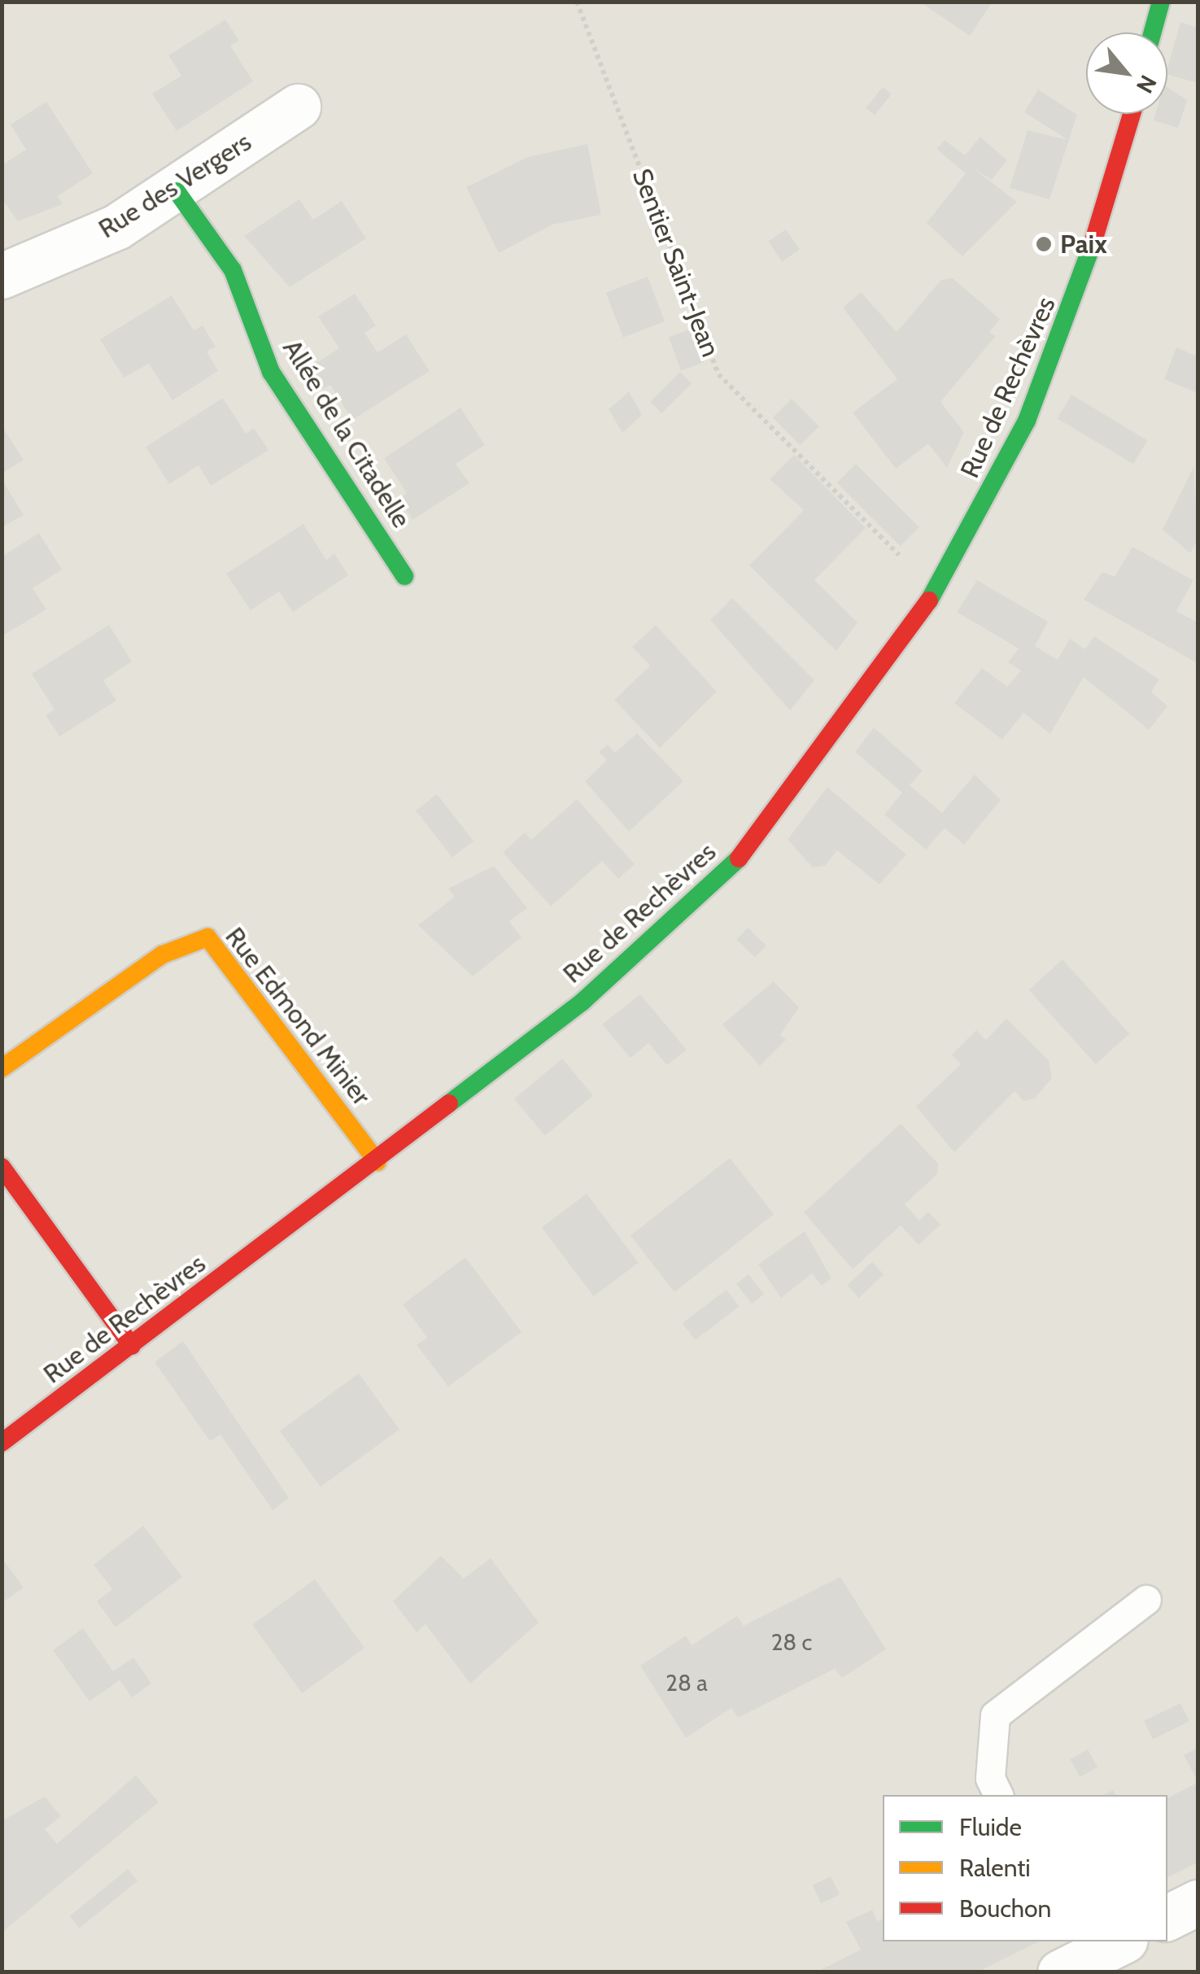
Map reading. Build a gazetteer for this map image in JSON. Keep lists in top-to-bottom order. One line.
{"streets":{"street":["Rue des Vergers","Rue de Rechèvres","Allée de la Citadelle","Rue Edmond Minier"],"path":["Sentier Saint-Jean"]},"crossings":[["Rue des Vergers","Allée de la Citadelle"],["Sentier Saint-Jean","Rue de Rechèvres"],["Rue de Rechèvres","Rue Edmond Minier"]],"places":["Paix"],"house_numbers":["28 c","28 a"],"legend":["Fluide","Ralenti","Bouchon"],"north":"bottom right"}
